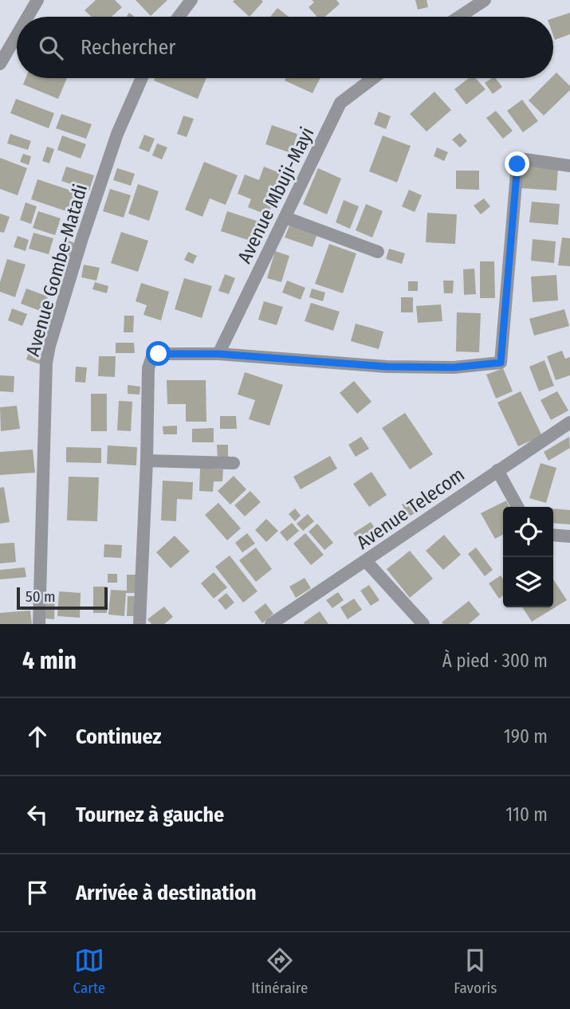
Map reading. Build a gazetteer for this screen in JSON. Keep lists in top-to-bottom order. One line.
{"streets":{"street":["Avenue Mbuji-Mayi","Avenue Gombe-Matadi","Avenue Telecom"]},"scale_bar":"50 m","page":{"search":"Rechercher","scale":"50 m","heading":["4 min","À pied · 300 m"],"list":[["Continuez","190 m"],["Tournez à gauche","110 m"],"Arrivée à destination"],"nav":["Carte","Itinéraire","Favoris"]}}
